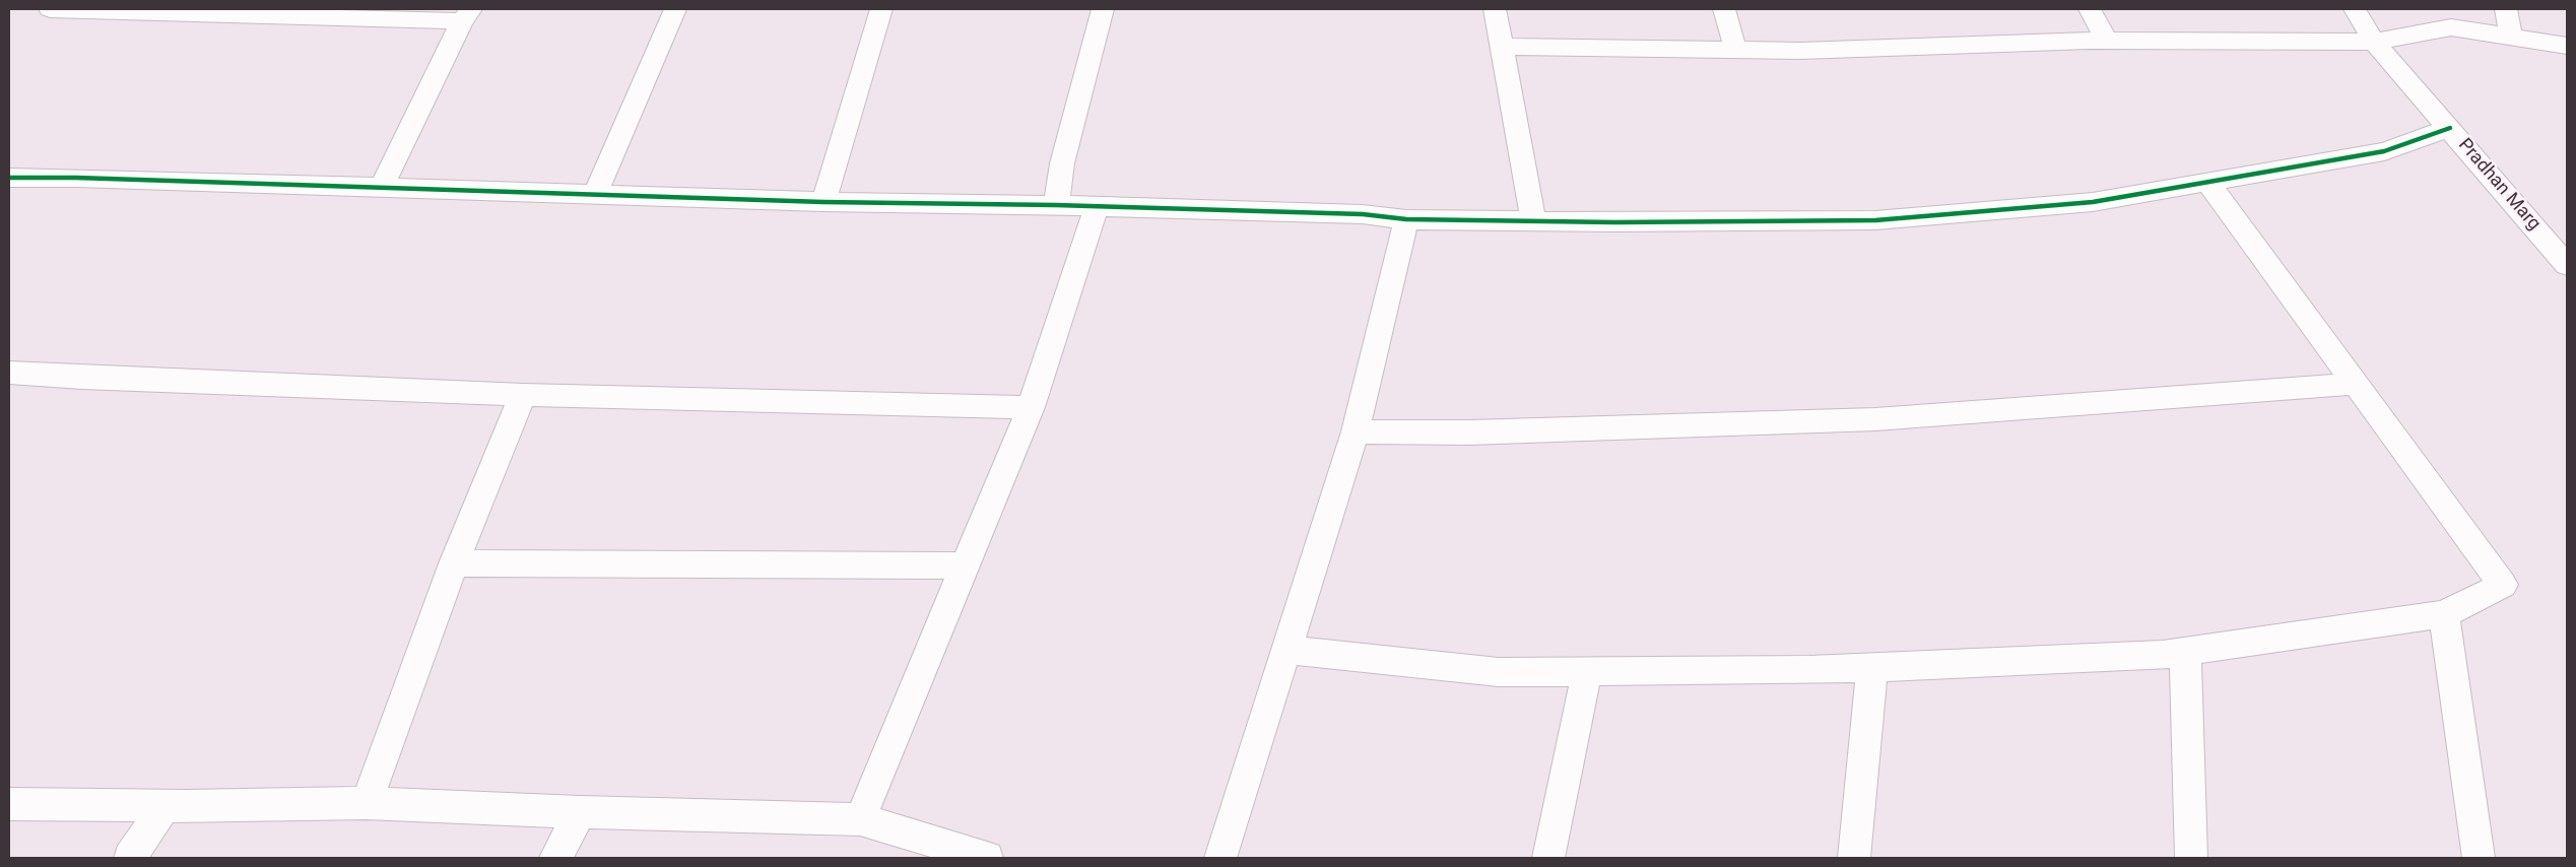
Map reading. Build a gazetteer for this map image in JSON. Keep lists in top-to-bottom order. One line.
{"streets":{"street":["Pradhan Marg"]}}
